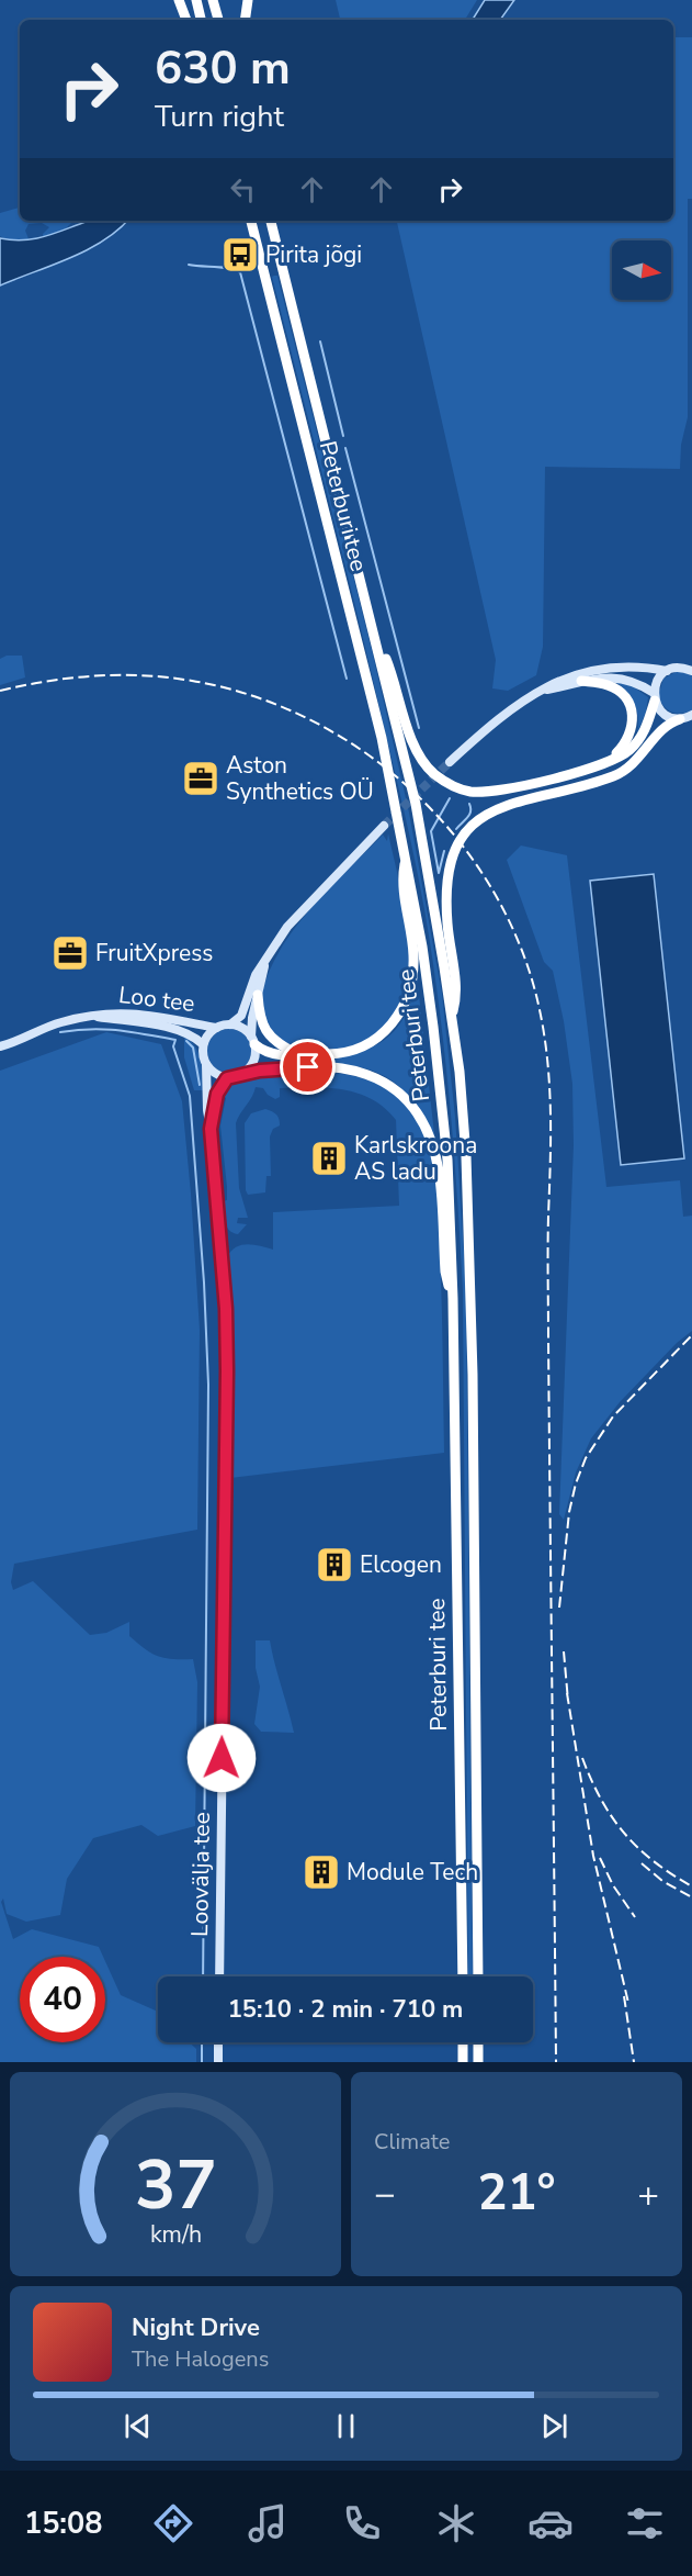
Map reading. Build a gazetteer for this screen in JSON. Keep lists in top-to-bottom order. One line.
{"streets":{"highway":["Peterburi tee"],"street":["Loo tee","Loovälja tee"]},"crossings":[["Loo tee","Loovälja tee"]],"places":{"bus stop":["Pirita jõgi"],"office":["Aston Synthetics OÜ","FruitXpress"],"building":["Karlskroona AS ladu","Elcogen","Module Tech"]},"north":"right","page":{"turn":["630 m","Turn right"],"limit":"40","trip":"15:10 · 2 min · 710 m","tile":"Climate","heat":["−","21°","+"],"song":["Night Drive","The Halogens"],"tabs":"15:08","gauge":["37","km/h"]}}
